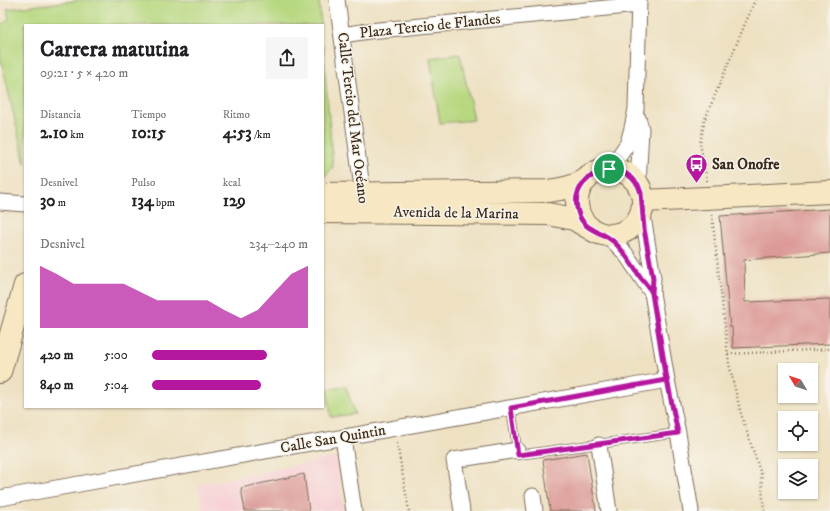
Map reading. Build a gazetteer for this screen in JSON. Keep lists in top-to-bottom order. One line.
{"streets":{"street":["Plaza Tercio de Flandes","Calle Tercio del Mar Océano","Avenida de la Marina","Calle San Quintin"]},"crossings":[["Plaza Tercio de Flandes","Calle Tercio del Mar Océano"],["Calle Tercio del Mar Océano","Avenida de la Marina"]],"places":{"bus stop":["San Onofre"]},"north":"top left","page":{"heading":["Carrera matutina","09:21 · 5 × 420 m"],"stats":[["Distancia","2.10 km"],["Tiempo","10:15"],["Ritmo","4:53 /km"],["Desnivel","30 m"],["Pulso","134 bpm"],["kcal","129"]],"chart":["Desnivel","234–240 m"],"list":[{"name":"420 m","note":"5:00"},{"name":"840 m","note":"5:04"}]}}
